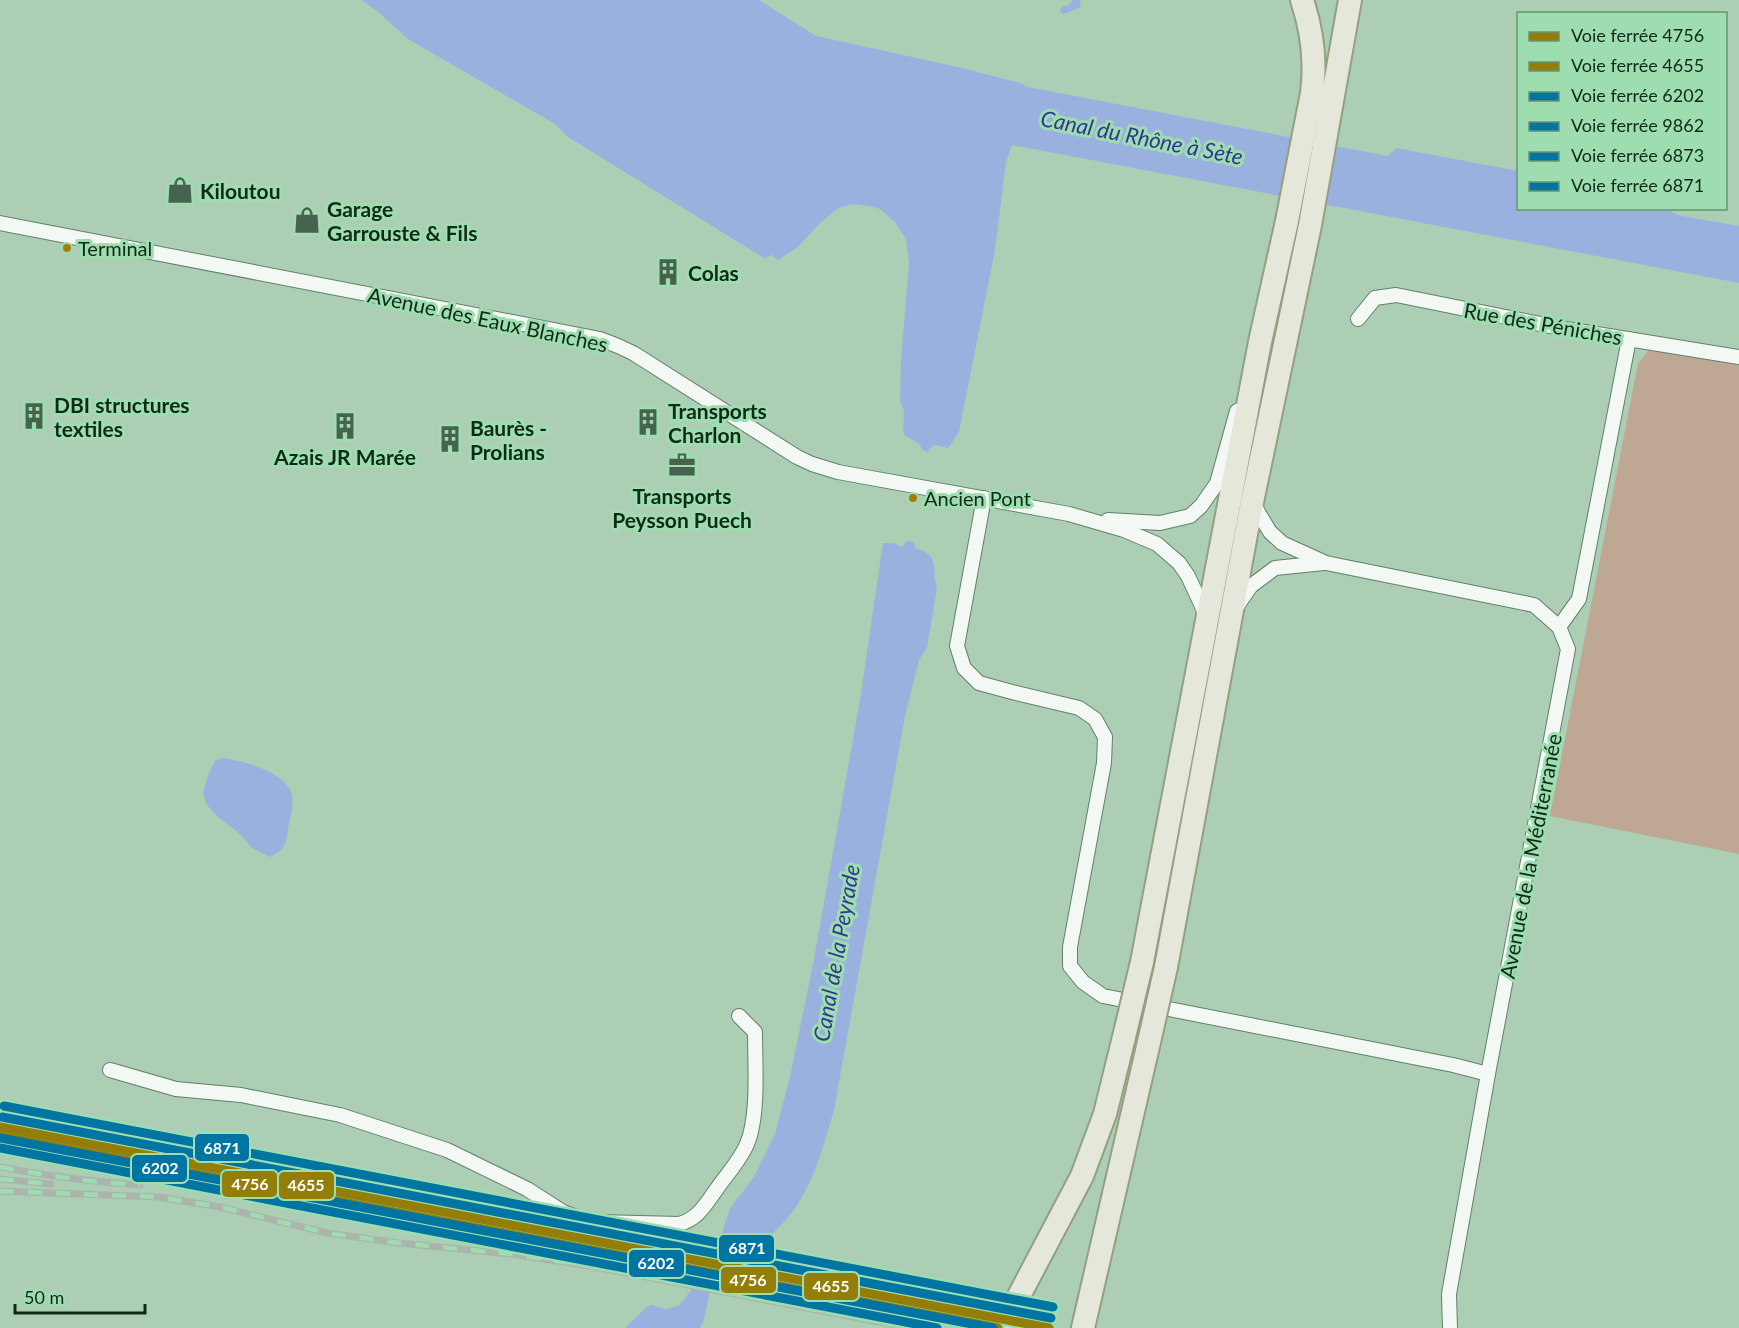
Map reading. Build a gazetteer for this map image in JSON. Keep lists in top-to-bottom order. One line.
{"streets":{"street":["Avenue des Eaux Blanches","Rue des Péniches","Avenue de la Méditerranée"]},"water":["Canal du Rhône à Sète","Canal de la Peyrade"],"places":{"shop":["Kiloutou","Garage Garrouste & Fils"],"other":["Terminal","Ancien Pont"],"building":["Colas","DBI structures textiles","Transports Charlon","Azais JR Marée","Baurès - Prolians"],"office":["Transports Peysson Puech"]},"lines":["rail line 6871","rail line 9862","rail line 4655","rail line 4756","rail line 6202","rail line 6873"],"legend":["Voie ferrée 4756","Voie ferrée 4655","Voie ferrée 6202","Voie ferrée 9862","Voie ferrée 6873","Voie ferrée 6871"],"scale_bar":"50 m"}
